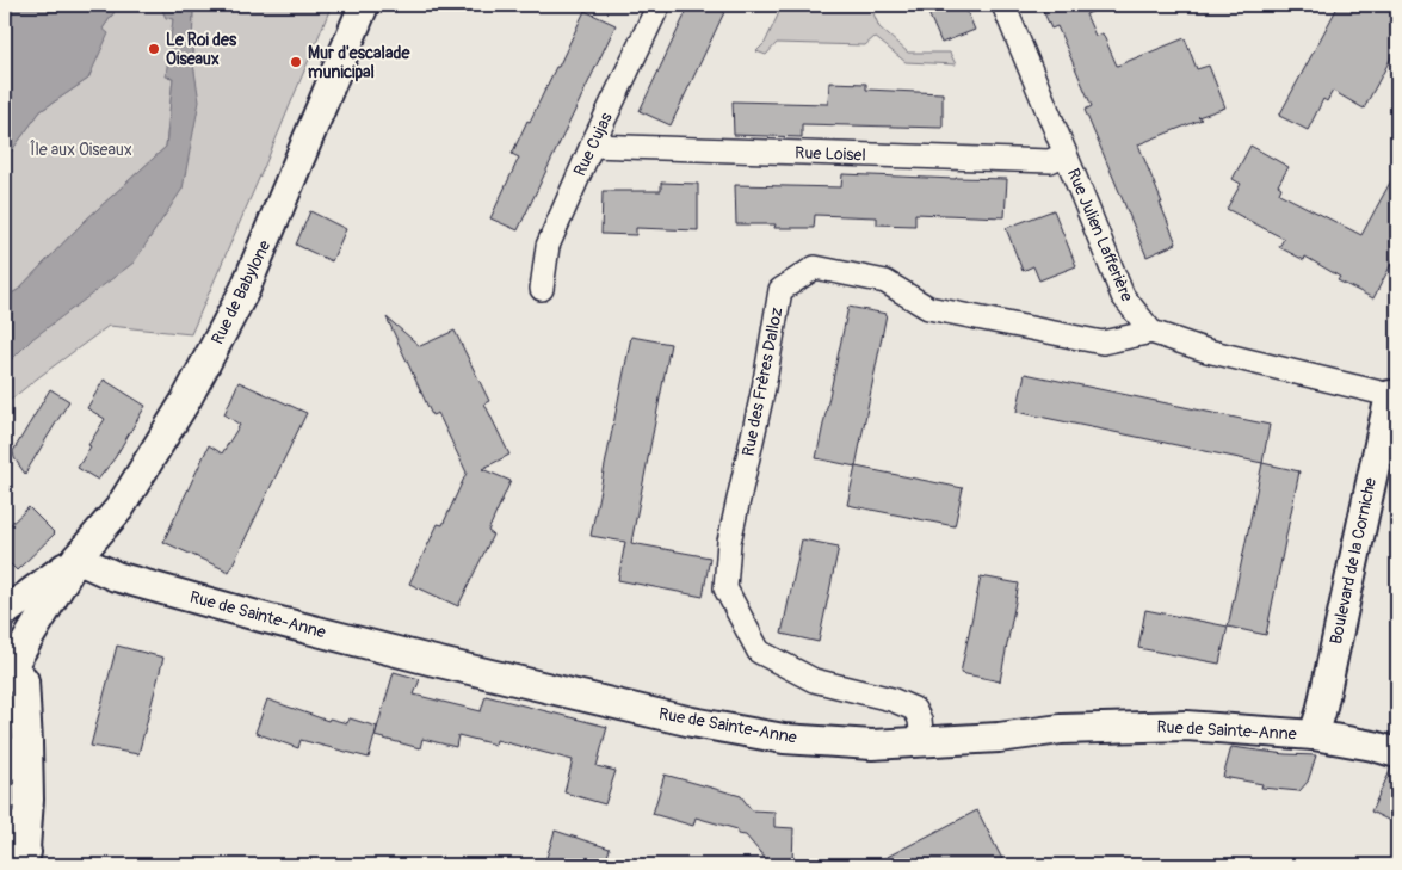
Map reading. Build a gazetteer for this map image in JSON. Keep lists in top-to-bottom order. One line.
{"streets":{"street":["Rue Cujas","Rue Loisel","Rue Julien Lafferière","Rue de Babylone","Rue des Frères Dalloz","Boulevard de la Corniche","Rue de Sainte-Anne"]},"crossings":[["Rue Cujas","Rue Loisel"],["Rue Loisel","Rue Julien Lafferière"],["Rue Julien Lafferière","Rue des Frères Dalloz"],["Rue de Babylone","Rue de Sainte-Anne"],["Rue des Frères Dalloz","Rue de Sainte-Anne"],["Boulevard de la Corniche","Rue de Sainte-Anne"]],"parks":["Île aux Oiseaux"],"places":["Le Roi des Oiseaux","Mur d'escalade municipal"]}
